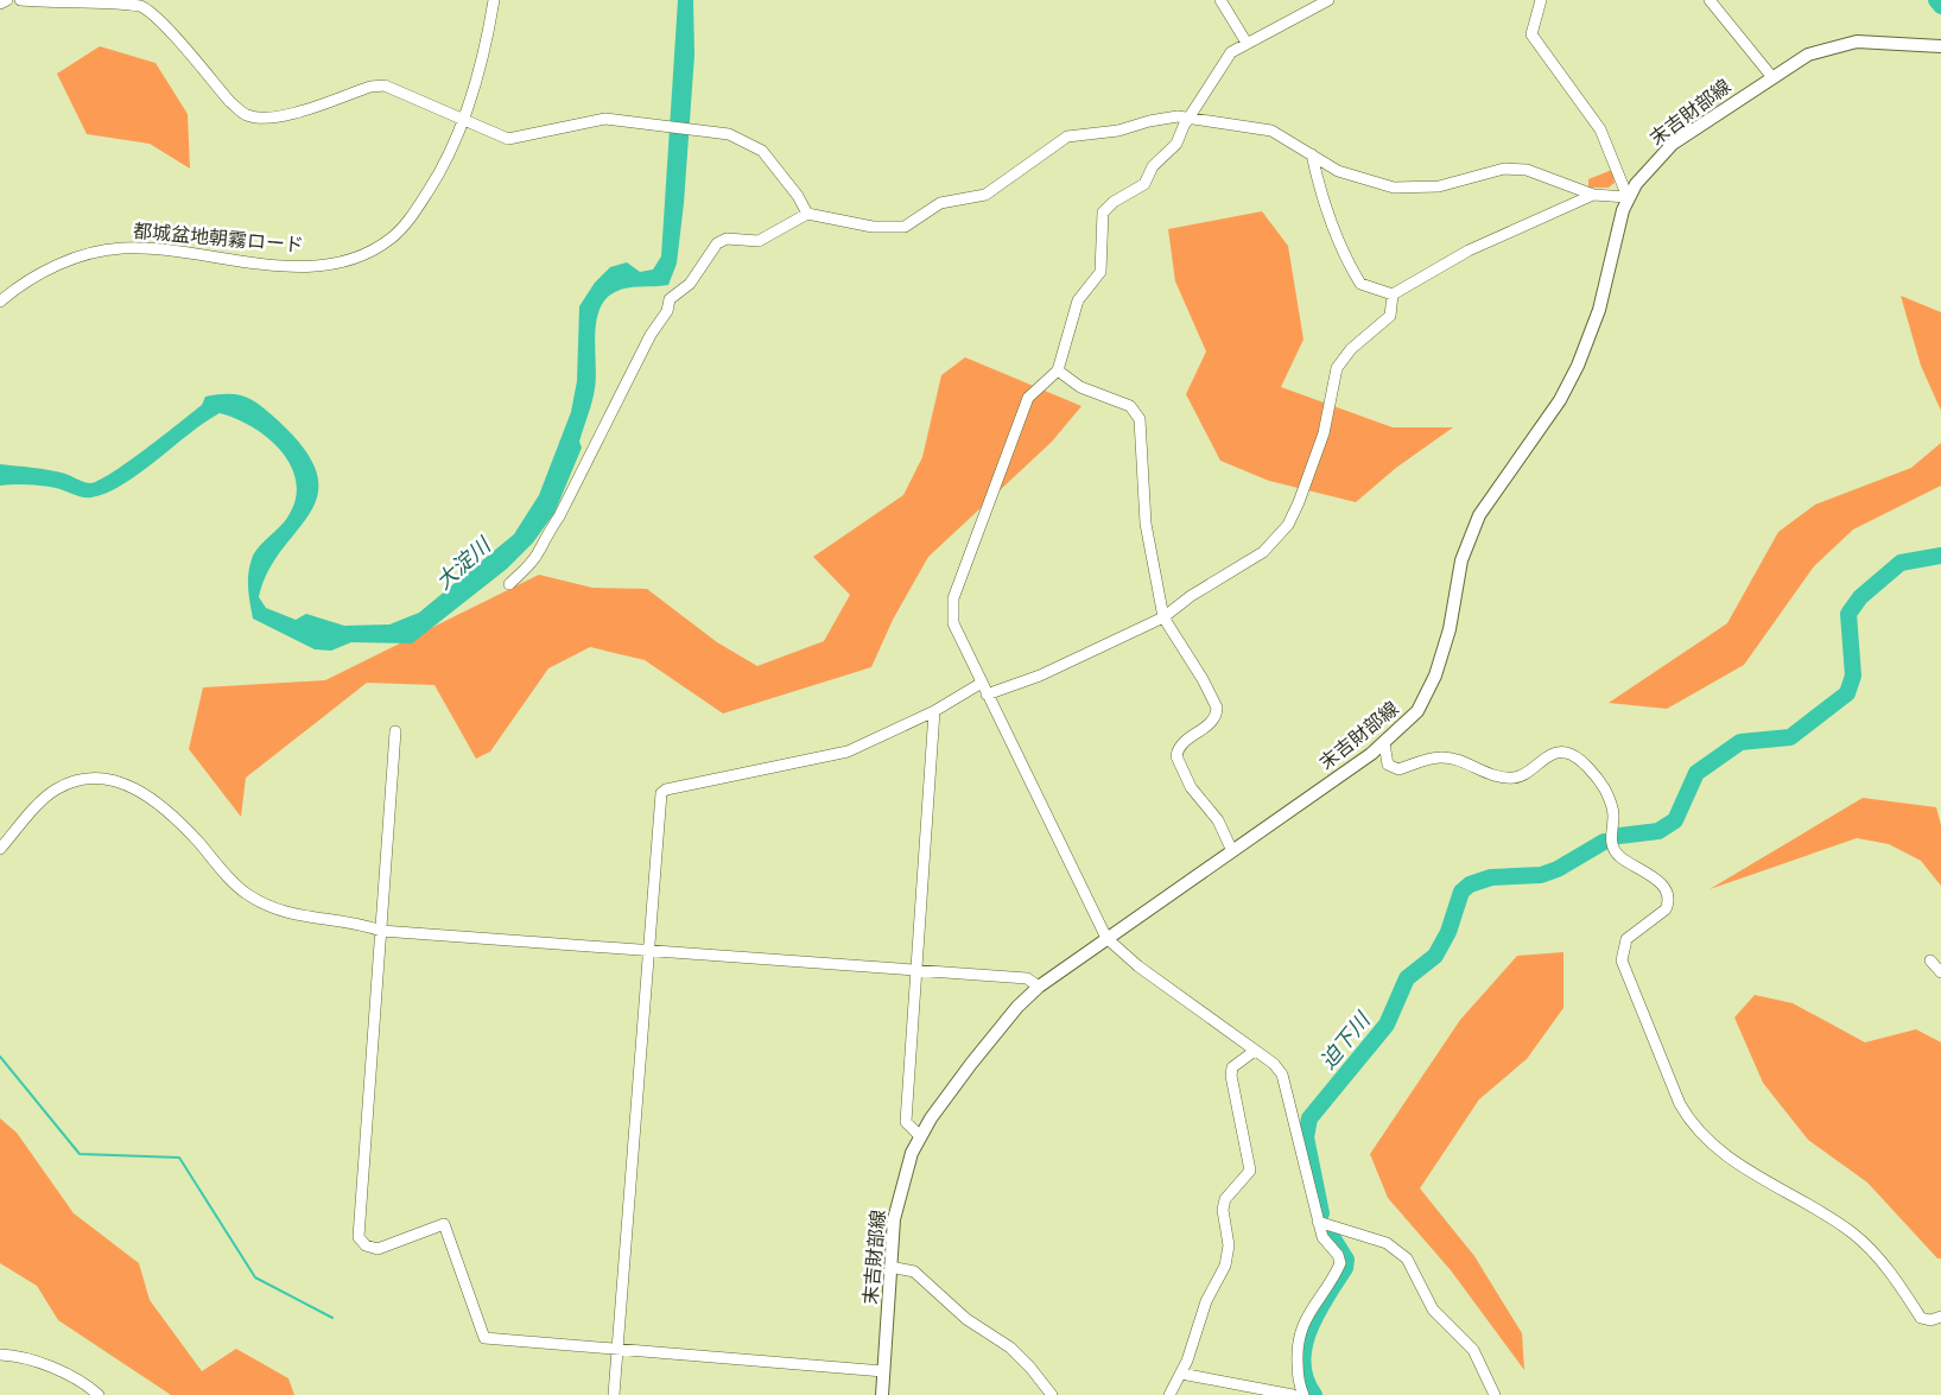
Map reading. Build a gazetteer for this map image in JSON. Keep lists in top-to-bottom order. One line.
{"streets":{"main road":["末吉財部線"],"street":["都城盆地朝霧ロード"]},"water":["大淀川","迫下川"]}
